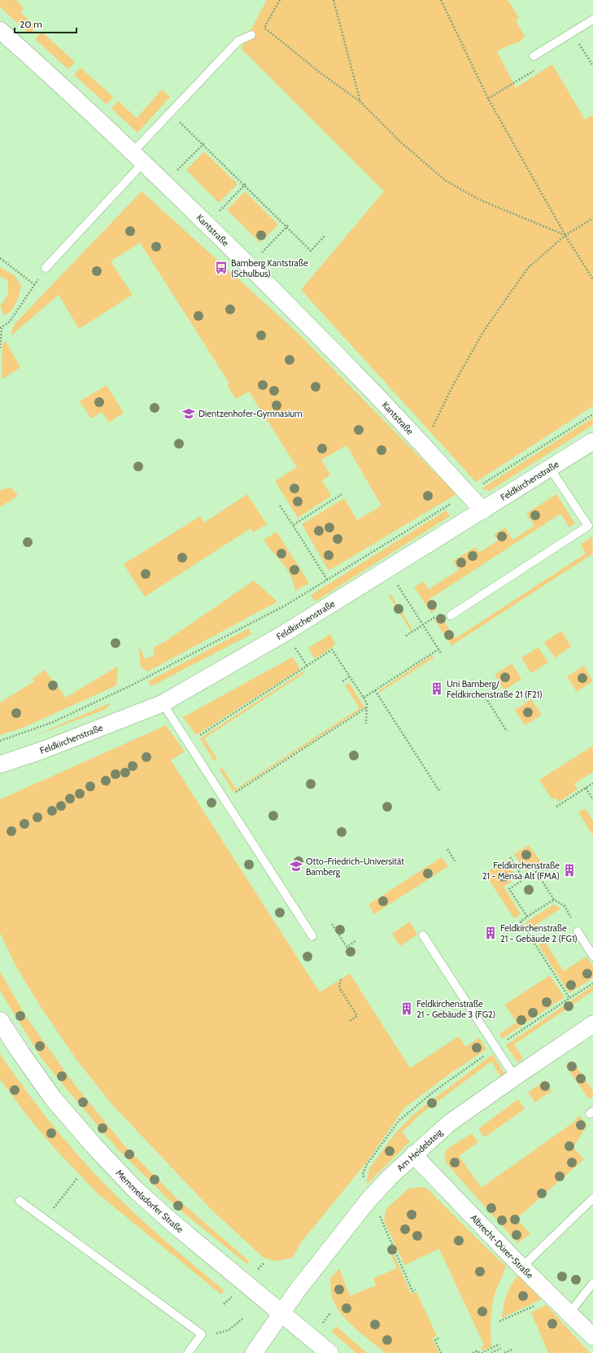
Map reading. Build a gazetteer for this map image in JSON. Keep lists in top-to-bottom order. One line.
{"streets":{"main road":["Memmelsdorfer Straße"],"street":["Kantstraße","Feldkirchenstraße","Am Heidelsteig","Albrecht-Dürer-Straße"]},"crossings":[["Kantstraße","Feldkirchenstraße"],["Am Heidelsteig","Memmelsdorfer Straße"],["Am Heidelsteig","Albrecht-Dürer-Straße"]],"places":{"bus stop":["Bamberg Kantstraße (Schulbus)"],"school or university":["Dientzenhofer-Gymnasium","Otto-Friedrich-Universität Bamberg"],"building":["Uni Bamberg/ Feldkirchenstraße 21 (F21)","Feldkirchenstraße 21 - Mensa Alt (FMA)","Feldkirchenstraße 21 - Gebäude 2 (FG1)","Feldkirchenstraße 21 - Gebäude 3 (FG2)"]},"scale_bar":"20 m"}
